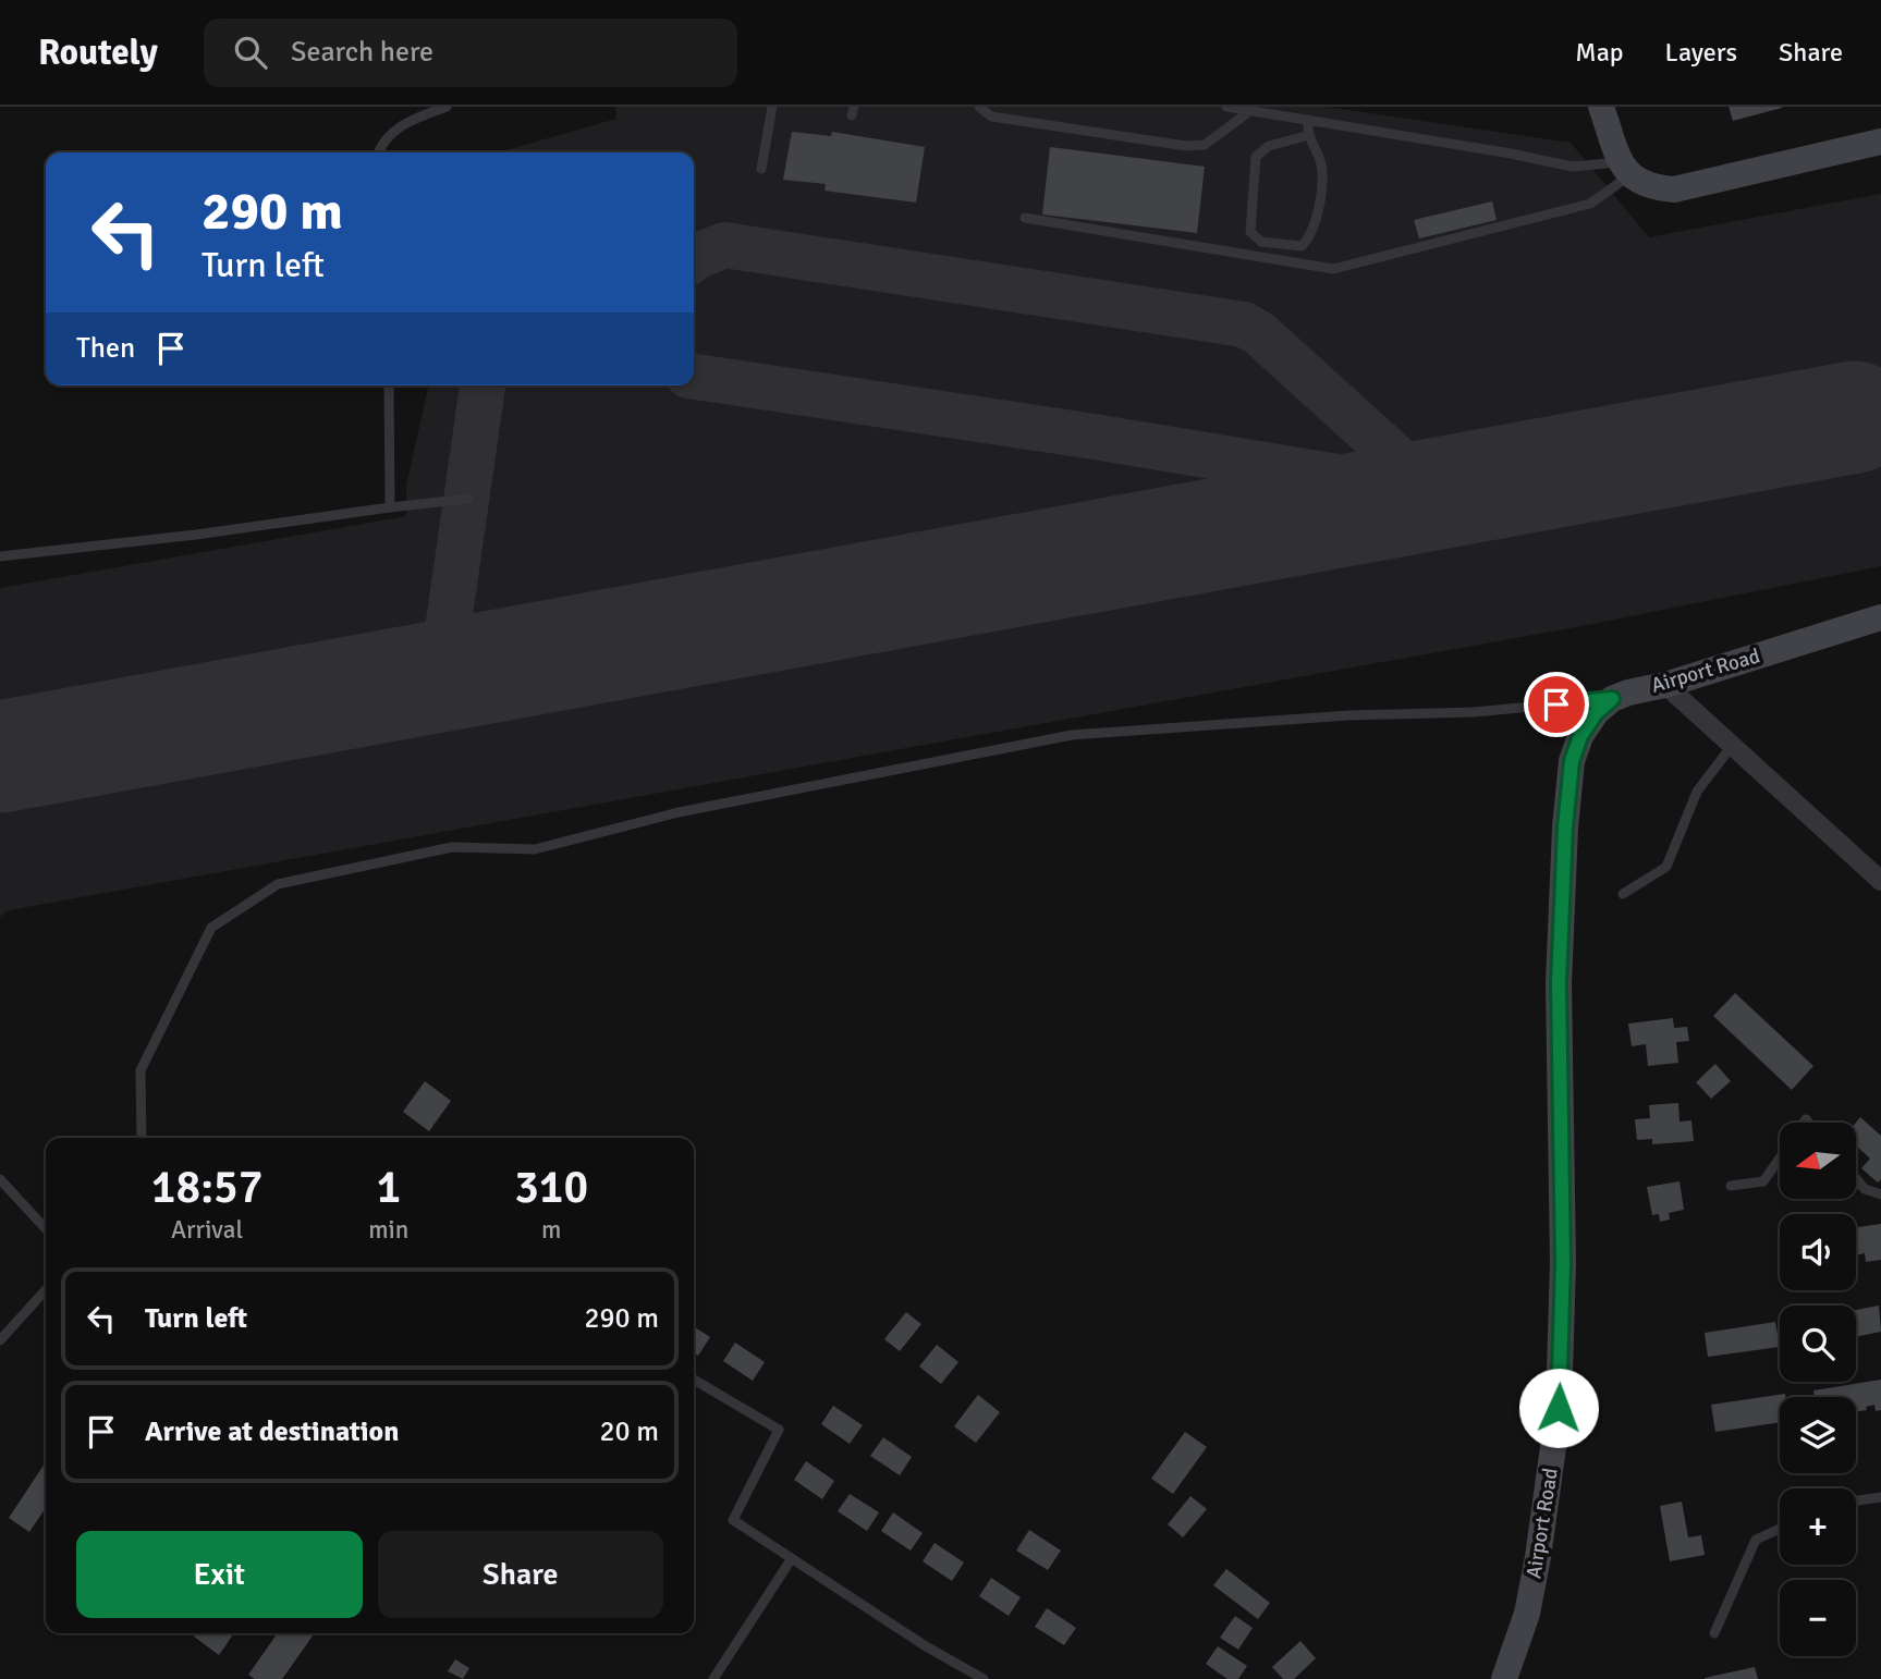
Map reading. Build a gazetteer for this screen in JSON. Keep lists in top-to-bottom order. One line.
{"streets":{"main road":["Airport Road"]},"north":"left","page":{"header":"Routely","search":"Search here","nav":["Map","Layers","Share"],"turn":["290 m","Turn left"],"then":"Then","map_buttons":["+","−"],"eta":["18:57","Arrival","1","min","310","m"],"list":[{"name":"Turn left","value":"290 m"},{"name":"Arrive at destination","value":"20 m"}],"buttons":["Exit","Share"]}}
